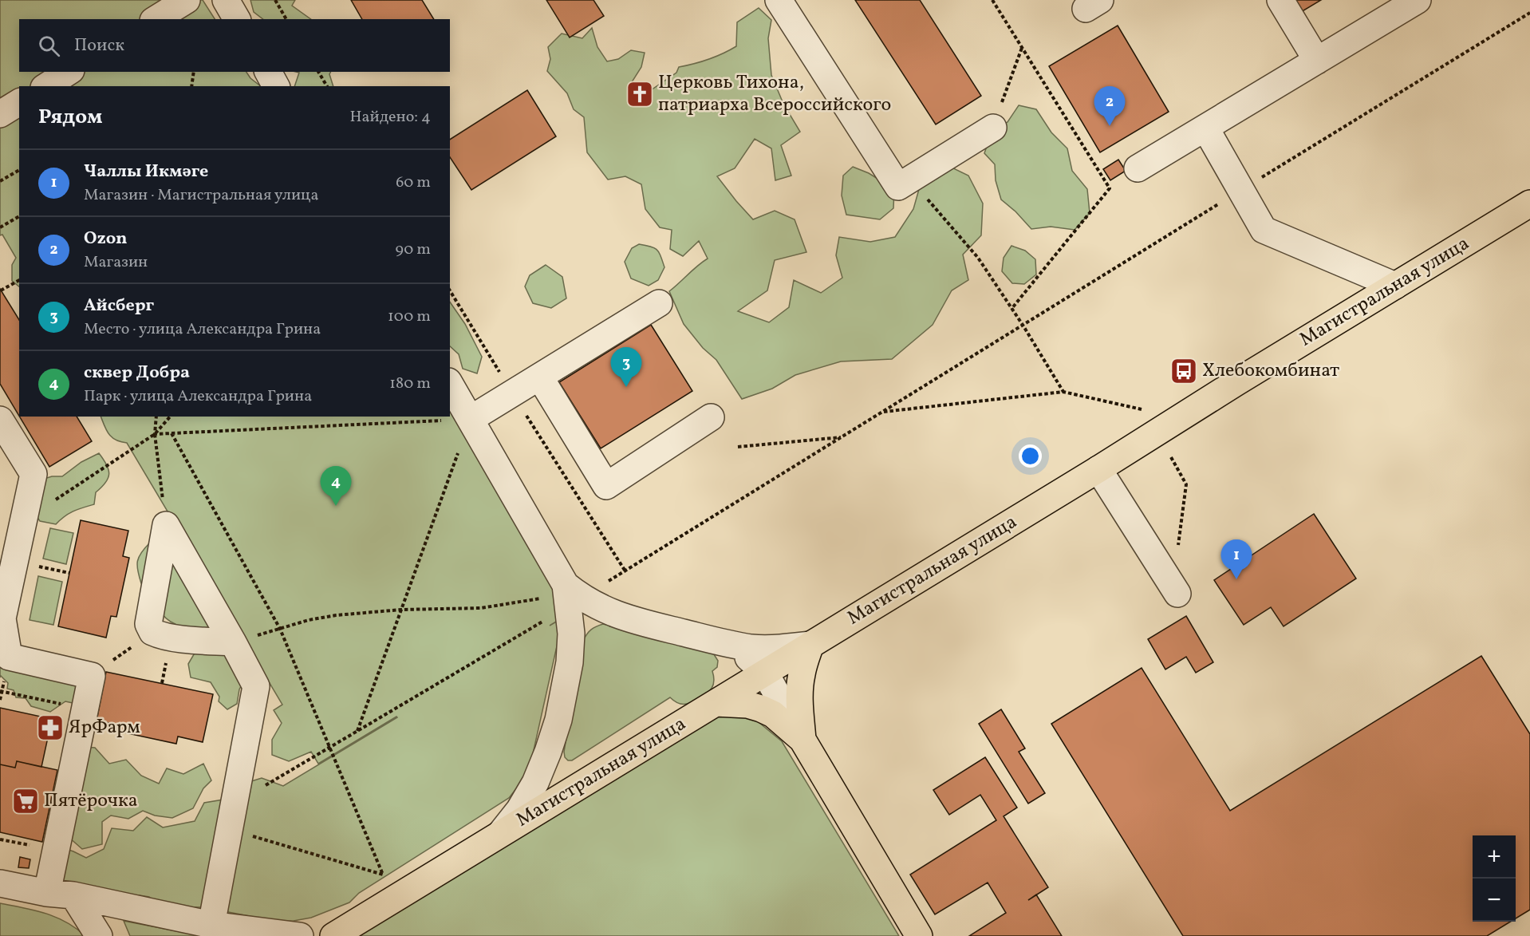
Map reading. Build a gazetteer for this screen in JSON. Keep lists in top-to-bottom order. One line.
{"streets":{"main road":["Магистральная улица"]},"places":{"church":["Церковь Тихона, патриарха Всероссийского"],"bus stop":["Хлебокомбинат"],"pharmacy":["ЯрФарм"],"supermarket":["Пятёрочка"]},"page":{"search":"Поиск","pins":["2","3","4","1"],"heading":["Рядом","Найдено: 4"],"list":[{"mark":"1","name":"Чаллы Икмәге","note":"Магазин · Магистральная улица","value":"60 m"},{"mark":"2","name":"Ozon","note":"Магазин","value":"90 m"},{"mark":"3","name":"Айсберг","note":"Место · улица Александра Грина","value":"100 m"},{"mark":"4","name":"сквер Добра","note":"Парк · улица Александра Грина","value":"180 m"}],"map_buttons":["+","−"]}}
